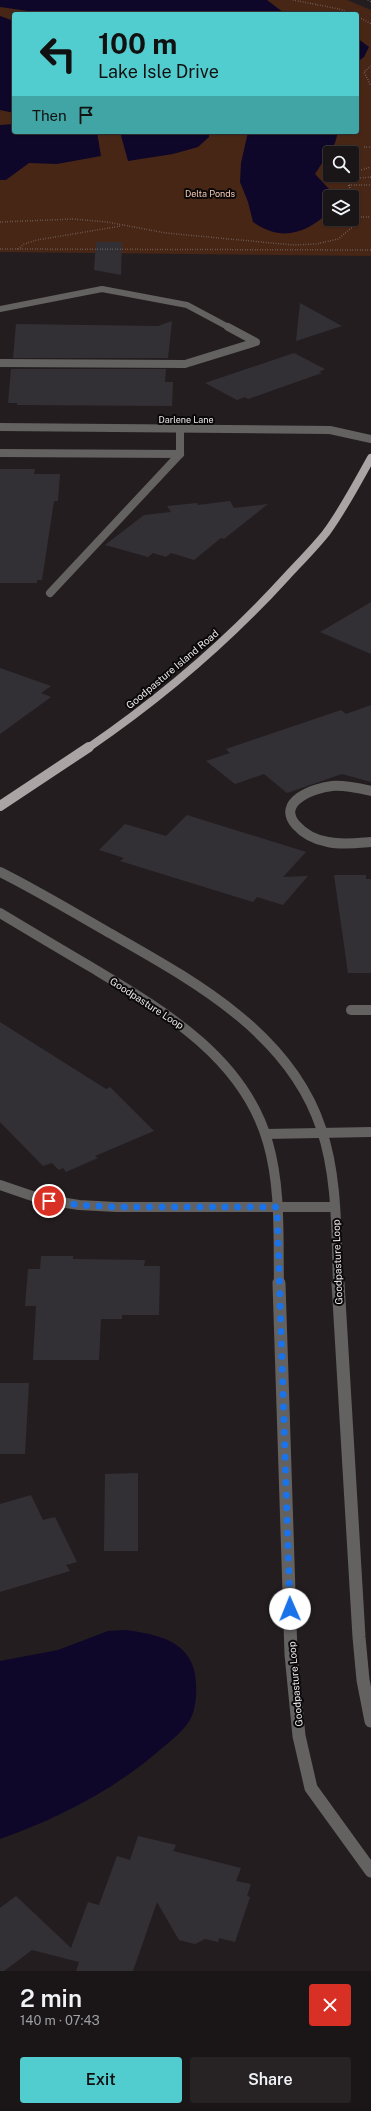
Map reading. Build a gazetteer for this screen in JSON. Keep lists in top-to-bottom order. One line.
{"streets":{"main road":["Goodpasture Island Road"],"street":["Darlene Lane","Goodpasture Loop"]},"parks":["Delta Ponds"],"page":{"turn":["100 m","Lake Isle Drive"],"then":"Then","heading":["2 min","140 m · 07:43"],"buttons":["Exit","Share"]}}
